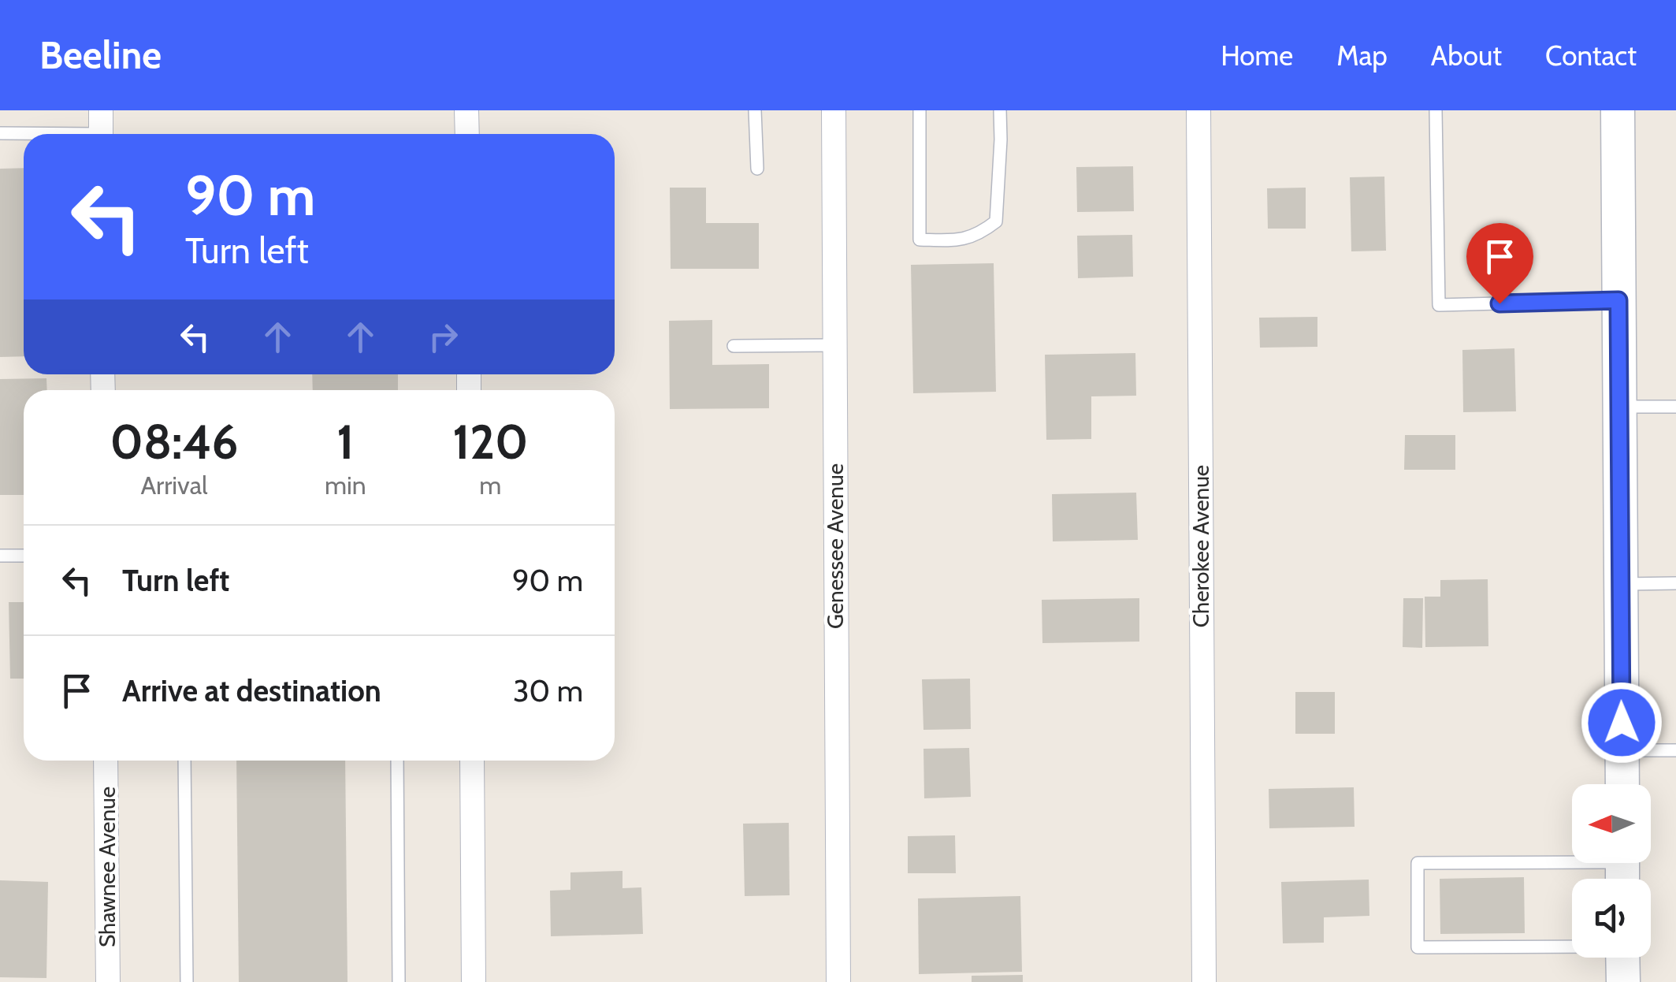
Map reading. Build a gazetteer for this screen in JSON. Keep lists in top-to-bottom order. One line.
{"streets":{"street":["Genessee Avenue","Cherokee Avenue","Shawnee Avenue"]},"north":"left","page":{"header":"Beeline","nav":["Home","Map","About","Contact"],"turn":["90 m","Turn left"],"eta":["08:46","Arrival","1","min","120","m"],"list":[{"name":"Turn left","value":"90 m"},{"name":"Arrive at destination","value":"30 m"}]}}
